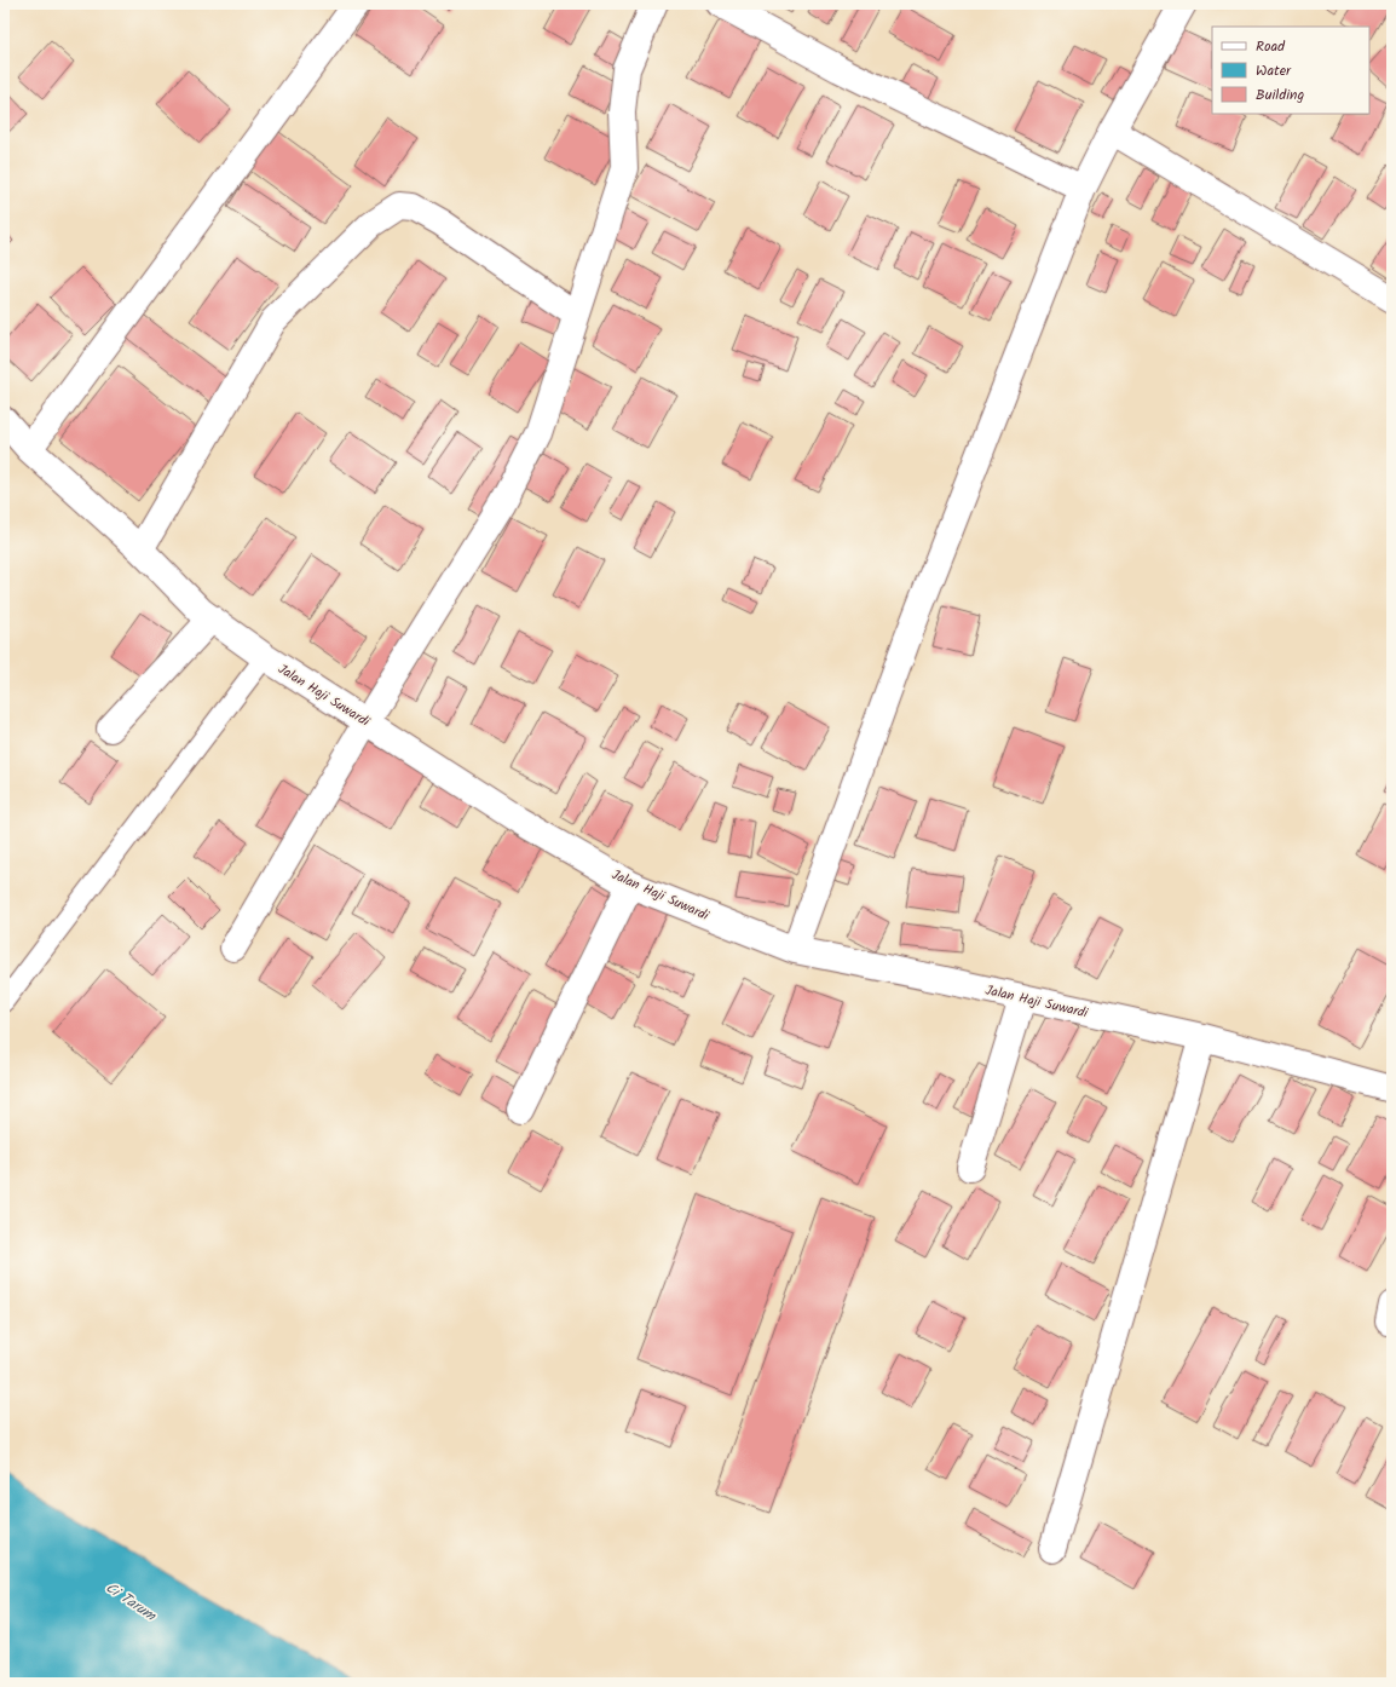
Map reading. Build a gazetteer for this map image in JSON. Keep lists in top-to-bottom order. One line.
{"streets":{"street":["Jalan Haji Suwardi"]},"water":["Ci Tarum"],"legend":["Road","Water","Building"]}
